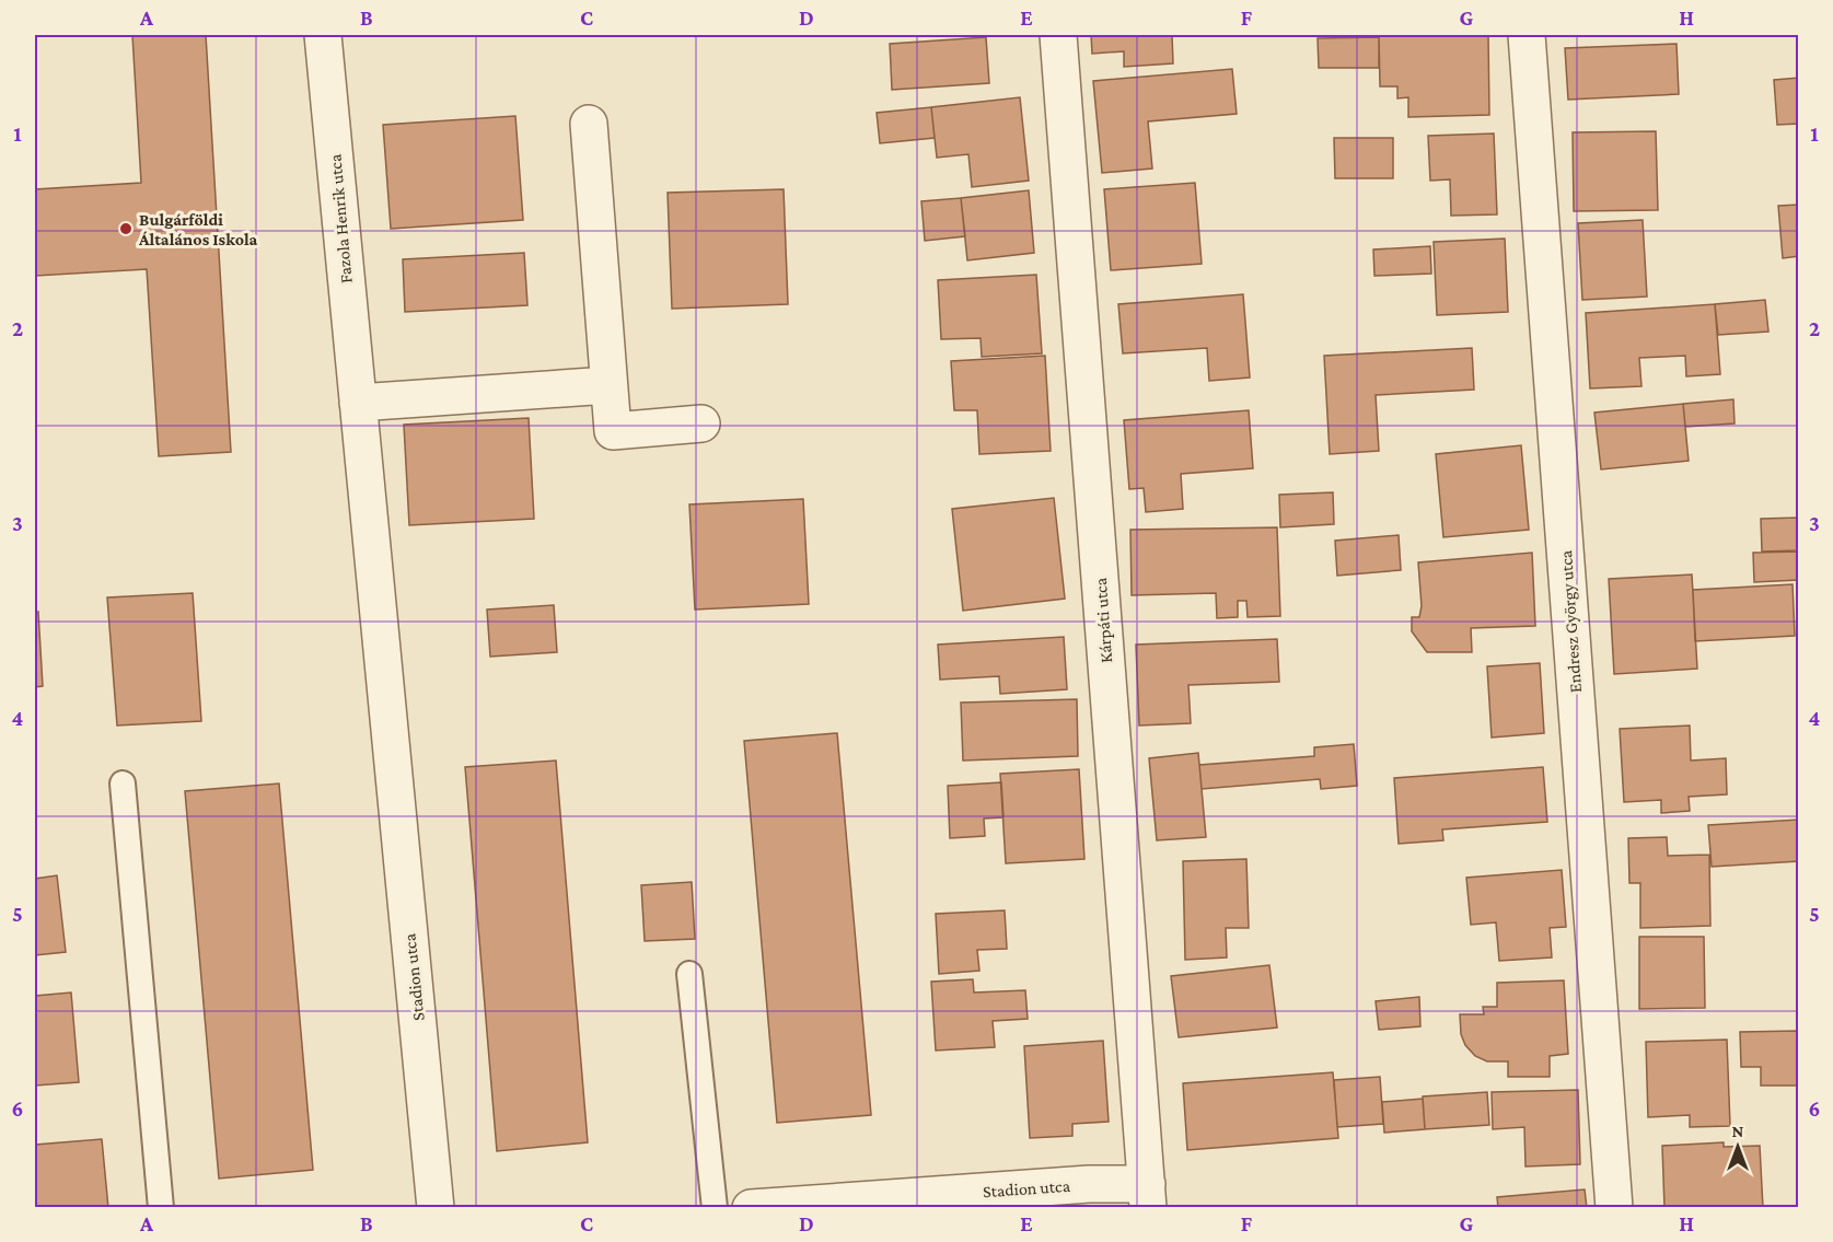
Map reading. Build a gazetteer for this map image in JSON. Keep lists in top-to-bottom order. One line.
{"streets":{"street":["Fazola Henrik utca","Kárpáti utca","Endresz György utca","Stadion utca"]},"crossings":[["Fazola Henrik utca","Stadion utca"],["Kárpáti utca","Stadion utca"]],"places":["Bulgárföldi Általános Iskola"],"north":"top","grid":{"columns":["A","B","C","D","E","F","G","H"],"rows":["1","2","3","4","5","6"]}}
